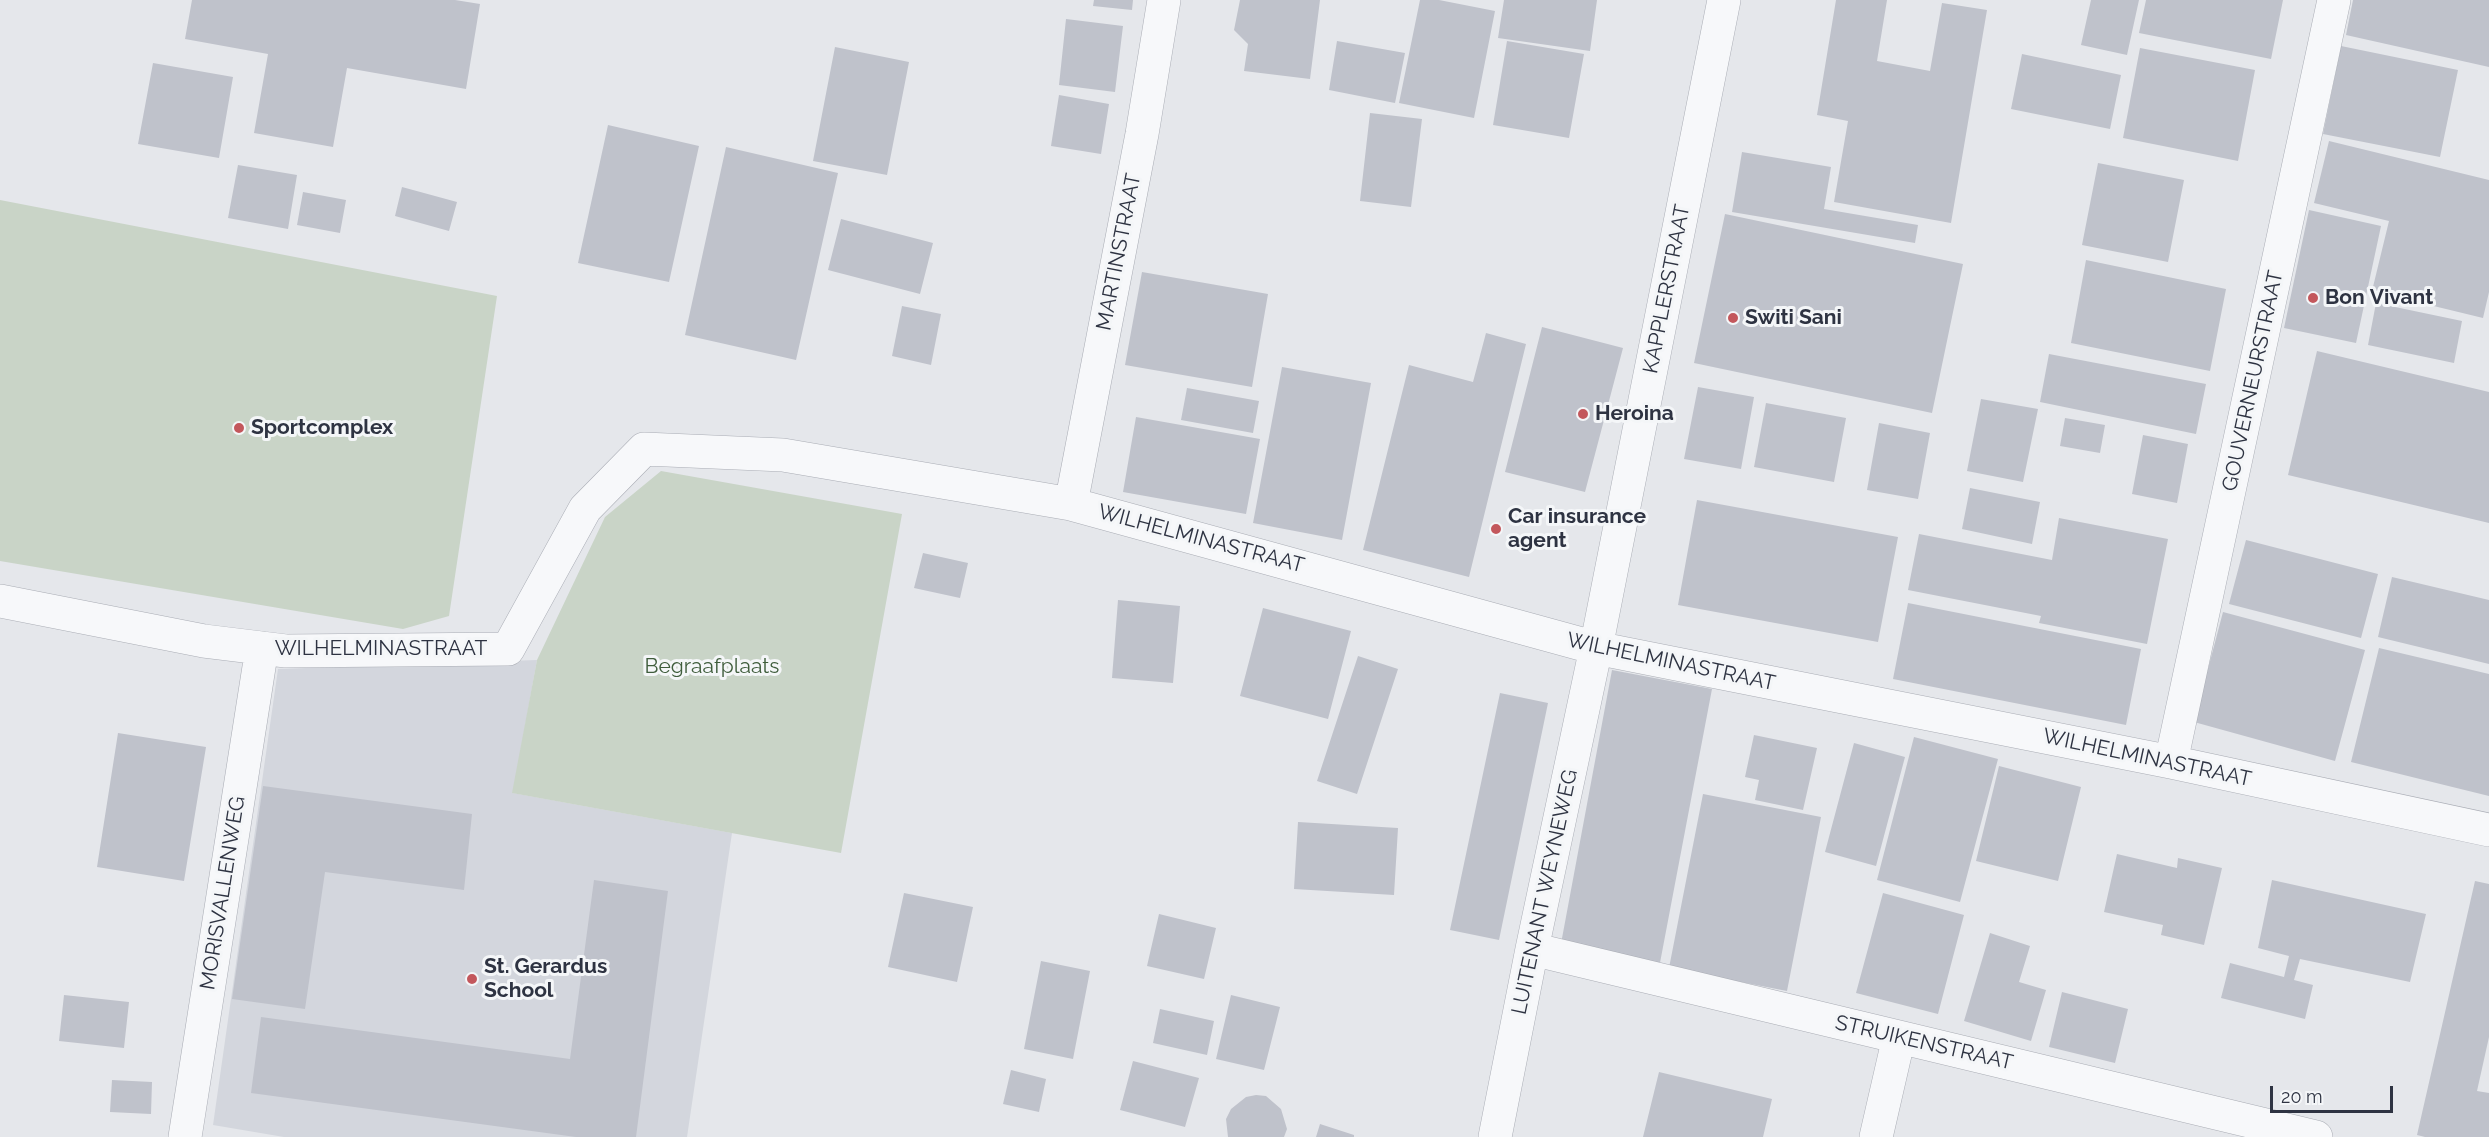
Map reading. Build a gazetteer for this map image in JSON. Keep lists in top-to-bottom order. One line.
{"streets":{"street":["MARTINSTRAAT","KAPPLERSTRAAT","GOUVERNEURSTRAAT","WILHELMINASTRAAT","LUITENANT WEYNEWEG","MORISVALLENWEG","STRUIKENSTRAAT"]},"crossings":[["MARTINSTRAAT","WILHELMINASTRAAT"],["KAPPLERSTRAAT","WILHELMINASTRAAT"],["KAPPLERSTRAAT","LUITENANT WEYNEWEG"],["GOUVERNEURSTRAAT","WILHELMINASTRAAT"],["WILHELMINASTRAAT","LUITENANT WEYNEWEG"],["WILHELMINASTRAAT","MORISVALLENWEG"],["LUITENANT WEYNEWEG","STRUIKENSTRAAT"]],"parks":["Begraafplaats"],"places":["Bon Vivant","Switi Sani","Heroina","Sportcomplex","Car insurance agent","St. Gerardus School"],"scale_bar":"20 m"}
